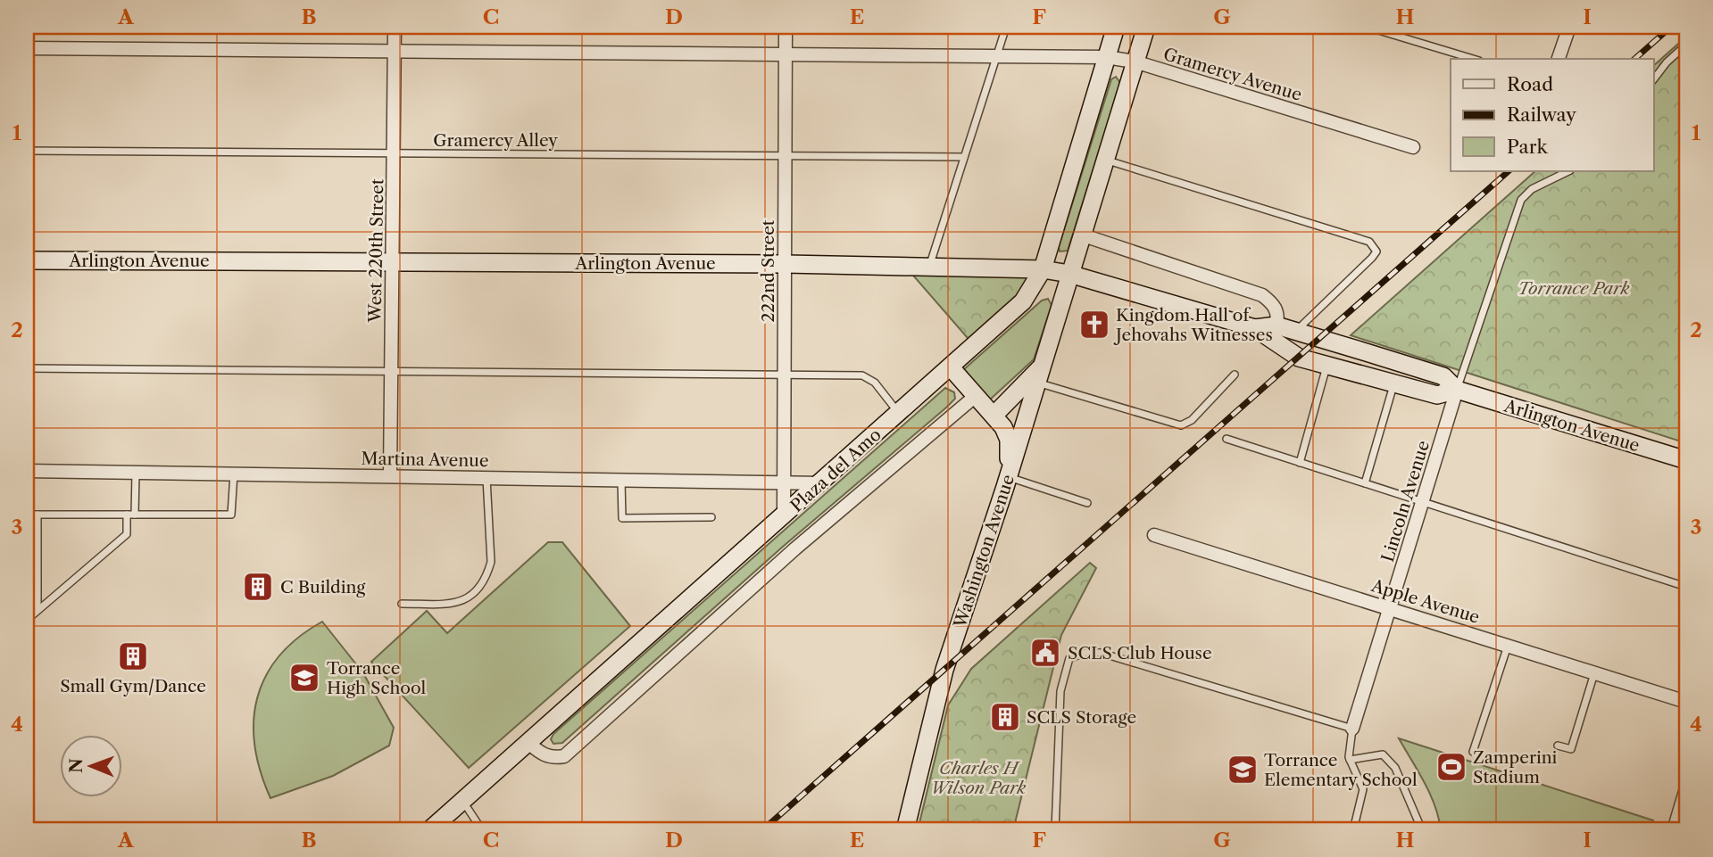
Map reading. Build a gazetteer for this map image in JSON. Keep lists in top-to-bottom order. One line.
{"streets":{"main road":["Arlington Avenue","Plaza del Amo","Washington Avenue"],"street":["Gramercy Avenue","West 220th Street","222nd Street","Martina Avenue","Lincoln Avenue","Apple Avenue"],"lane":["Gramercy Alley"]},"crossings":[["Gramercy Avenue","West 220th Street"],["Gramercy Avenue","222nd Street"],["Gramercy Avenue","Plaza del Amo"],["Gramercy Alley","West 220th Street"],["Gramercy Alley","222nd Street"],["West 220th Street","Arlington Avenue"],["West 220th Street","Martina Avenue"],["Arlington Avenue","222nd Street"],["Arlington Avenue","Plaza del Amo"],["Arlington Avenue","Lincoln Avenue"],["Arlington Avenue","Washington Avenue"],["222nd Street","Martina Avenue"],["222nd Street","Plaza del Amo"],["Martina Avenue","Plaza del Amo"],["Lincoln Avenue","Apple Avenue"]],"parks":["Torrance Park","Charles H Wilson Park"],"places":{"church":["Kingdom Hall of Jehovahs Witnesses"],"building":["C Building","Small Gym/Dance","SCLS Storage"],"public building":["SCLS Club House"],"school or university":["Torrance High School","Torrance Elementary School"],"sports":["Zamperini Stadium"]},"legend":["Road","Railway","Park"],"north":"left","grid":{"columns":["A","B","C","D","E","F","G","H","I"],"rows":["1","2","3","4"]}}
